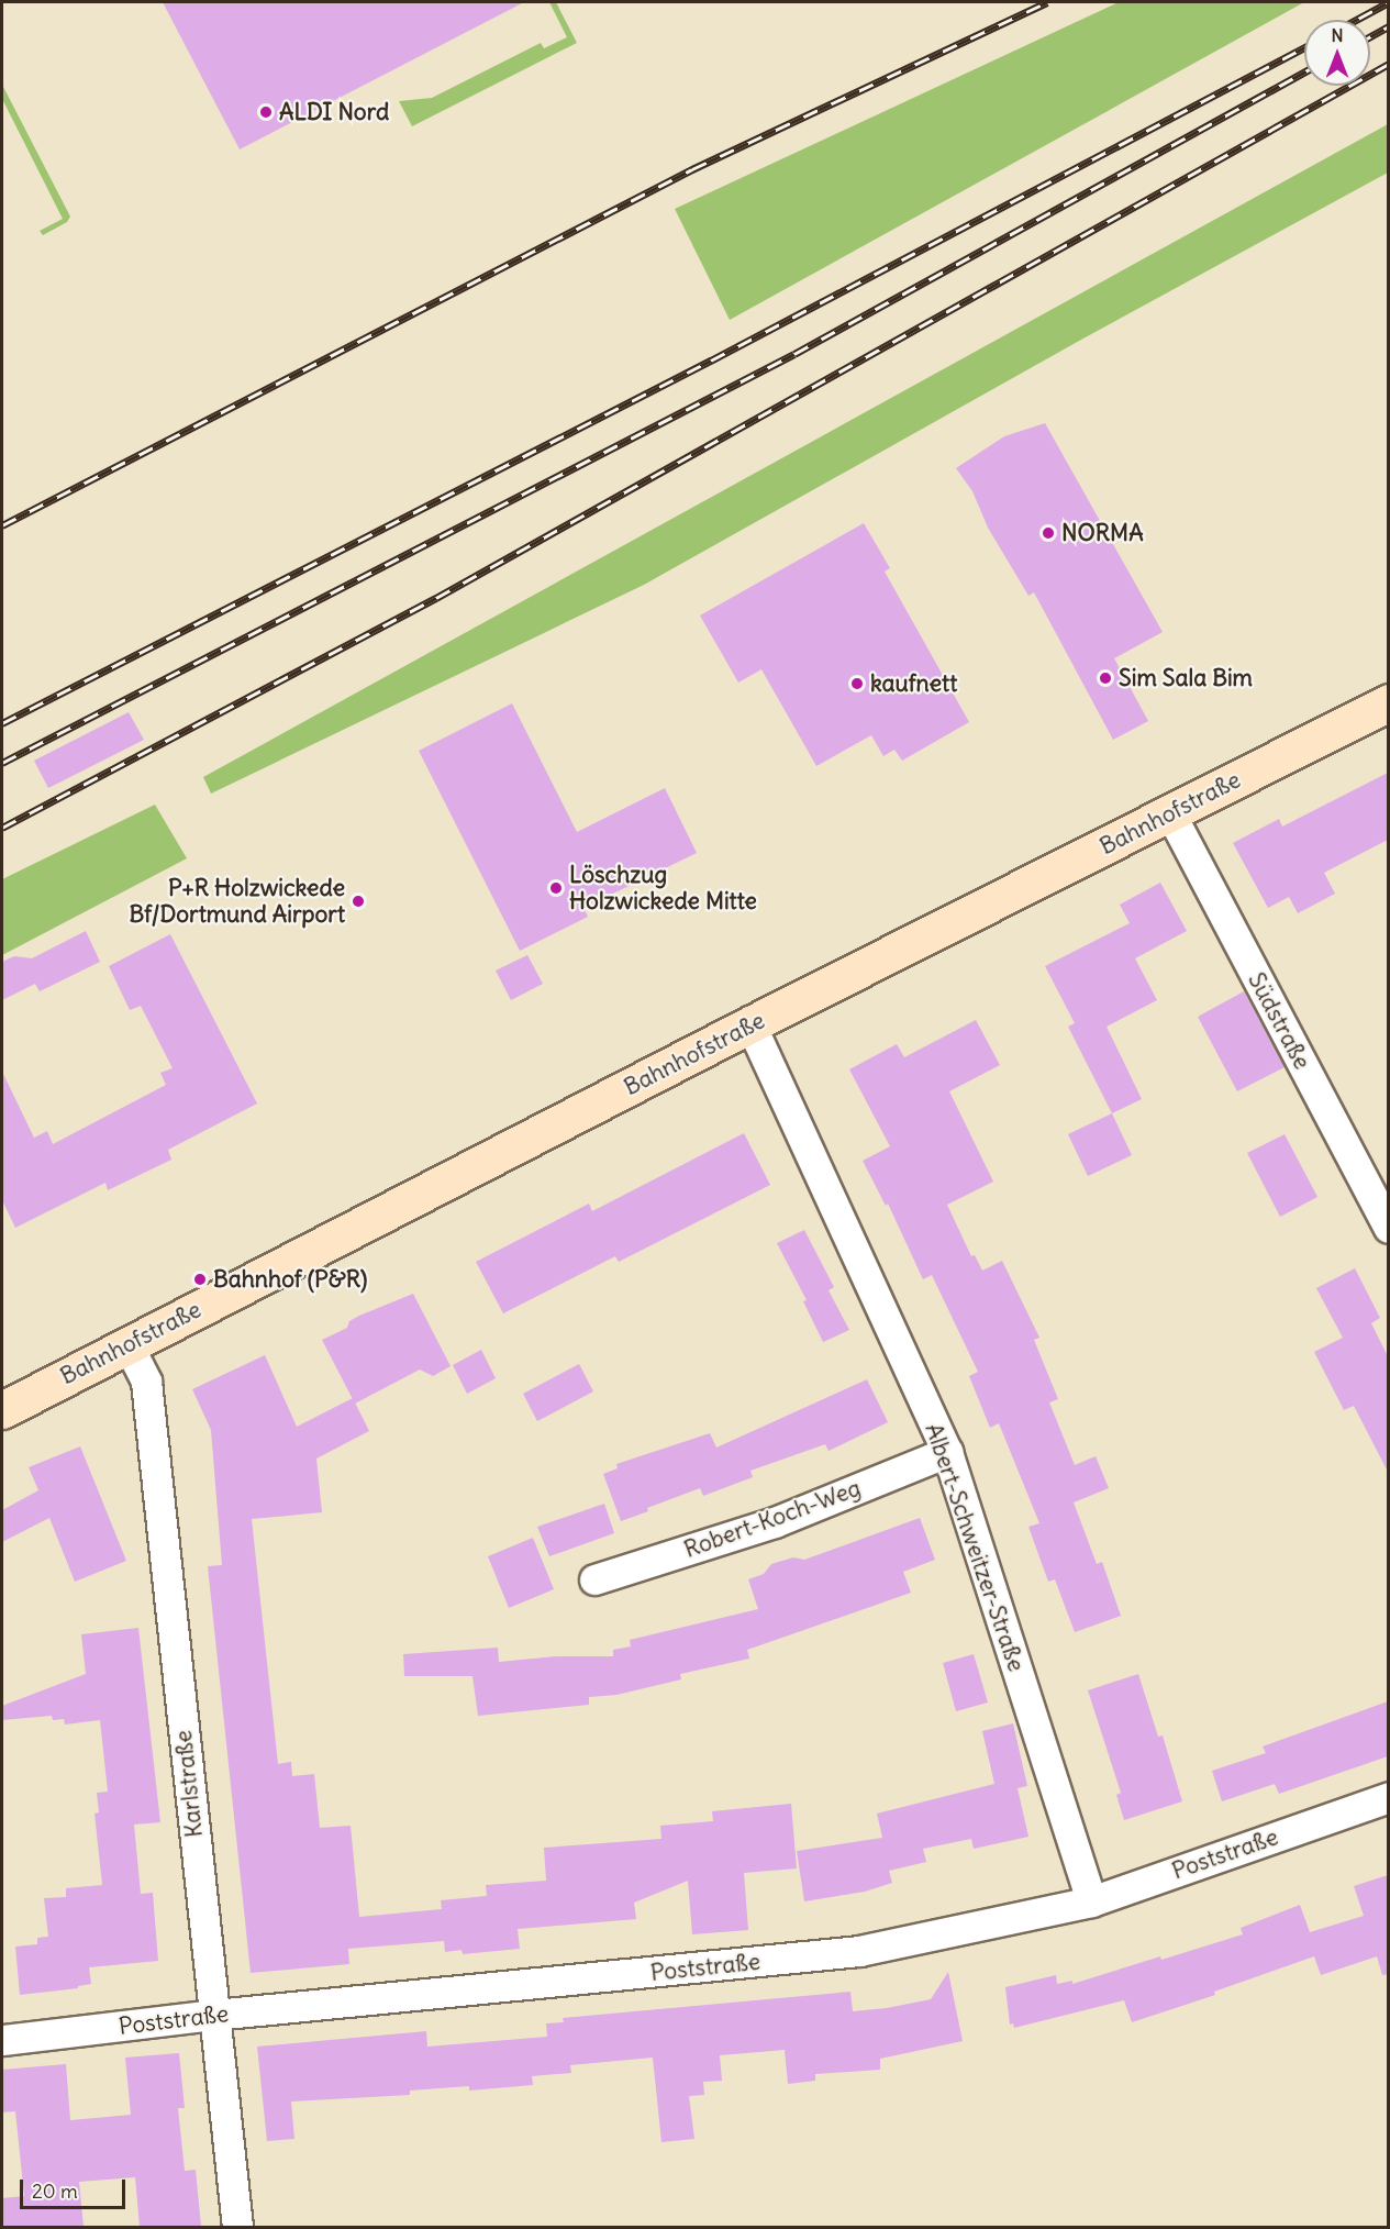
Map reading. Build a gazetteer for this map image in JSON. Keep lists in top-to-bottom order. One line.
{"streets":{"main road":["Bahnhofstraße"],"street":["Südstraße","Robert-Koch-Weg","Albert-Schweitzer-Straße","Karlstraße","Poststraße"]},"crossings":[["Bahnhofstraße","Südstraße"],["Bahnhofstraße","Albert-Schweitzer-Straße"],["Bahnhofstraße","Karlstraße"],["Robert-Koch-Weg","Albert-Schweitzer-Straße"],["Albert-Schweitzer-Straße","Poststraße"],["Karlstraße","Poststraße"]],"places":["ALDI Nord","NORMA","Sim Sala Bim","kaufnett","Löschzug Holzwickede Mitte","P+R Holzwickede Bf/Dortmund Airport","Bahnhof (P&R)"],"scale_bar":"20 m","north":"top"}
